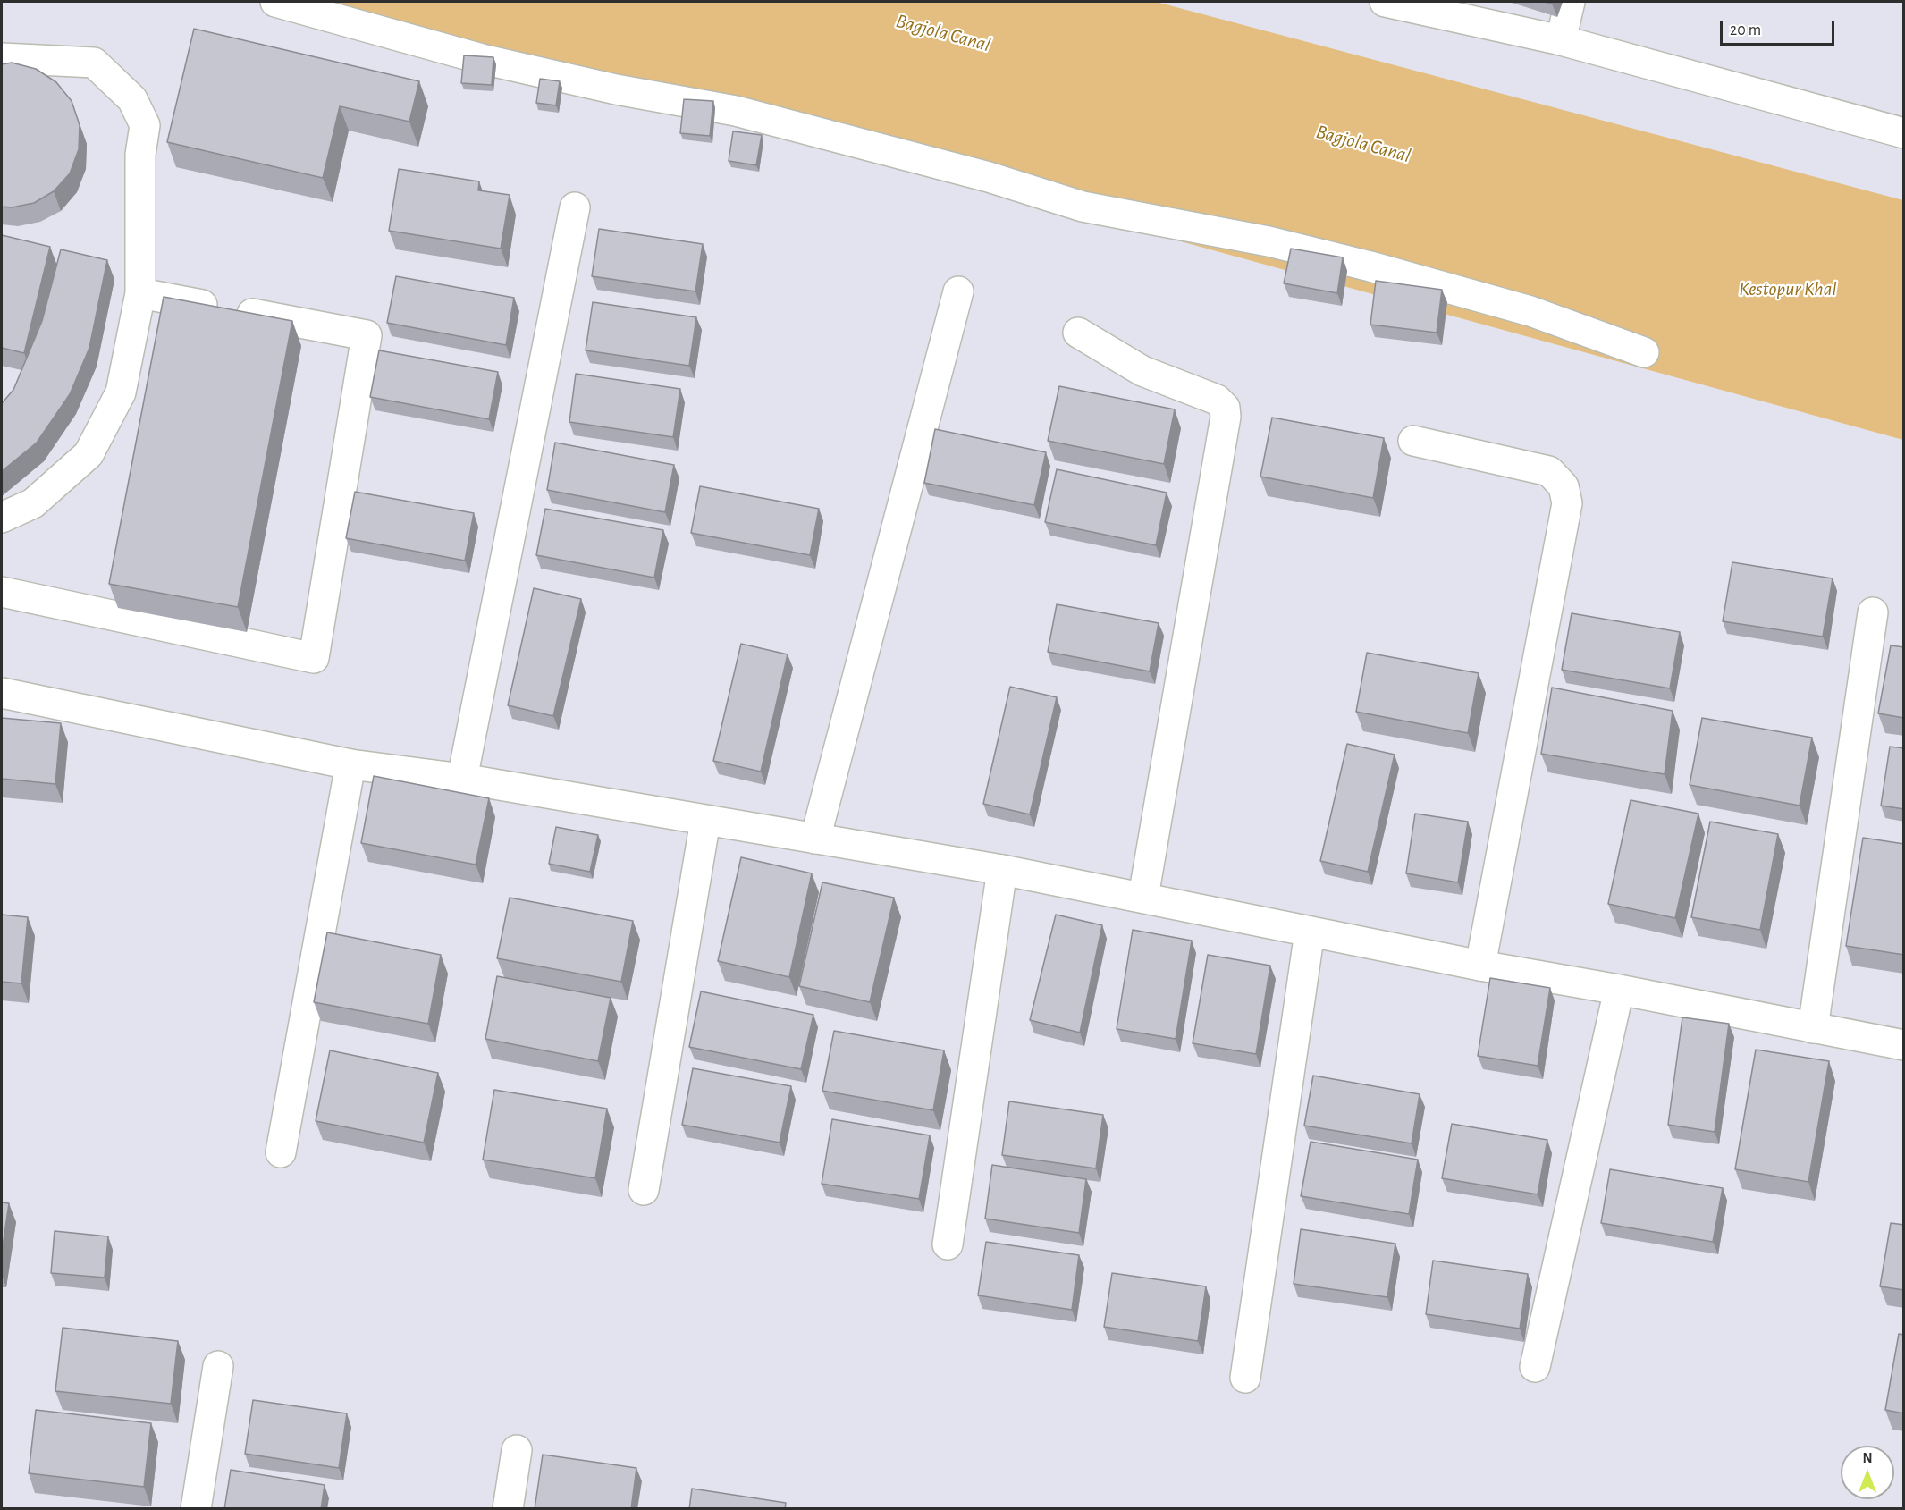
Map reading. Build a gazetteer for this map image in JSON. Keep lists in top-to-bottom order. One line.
{"water":["Bagjola Canal","Kestopur Khal"],"scale_bar":"20 m","north":"top"}
